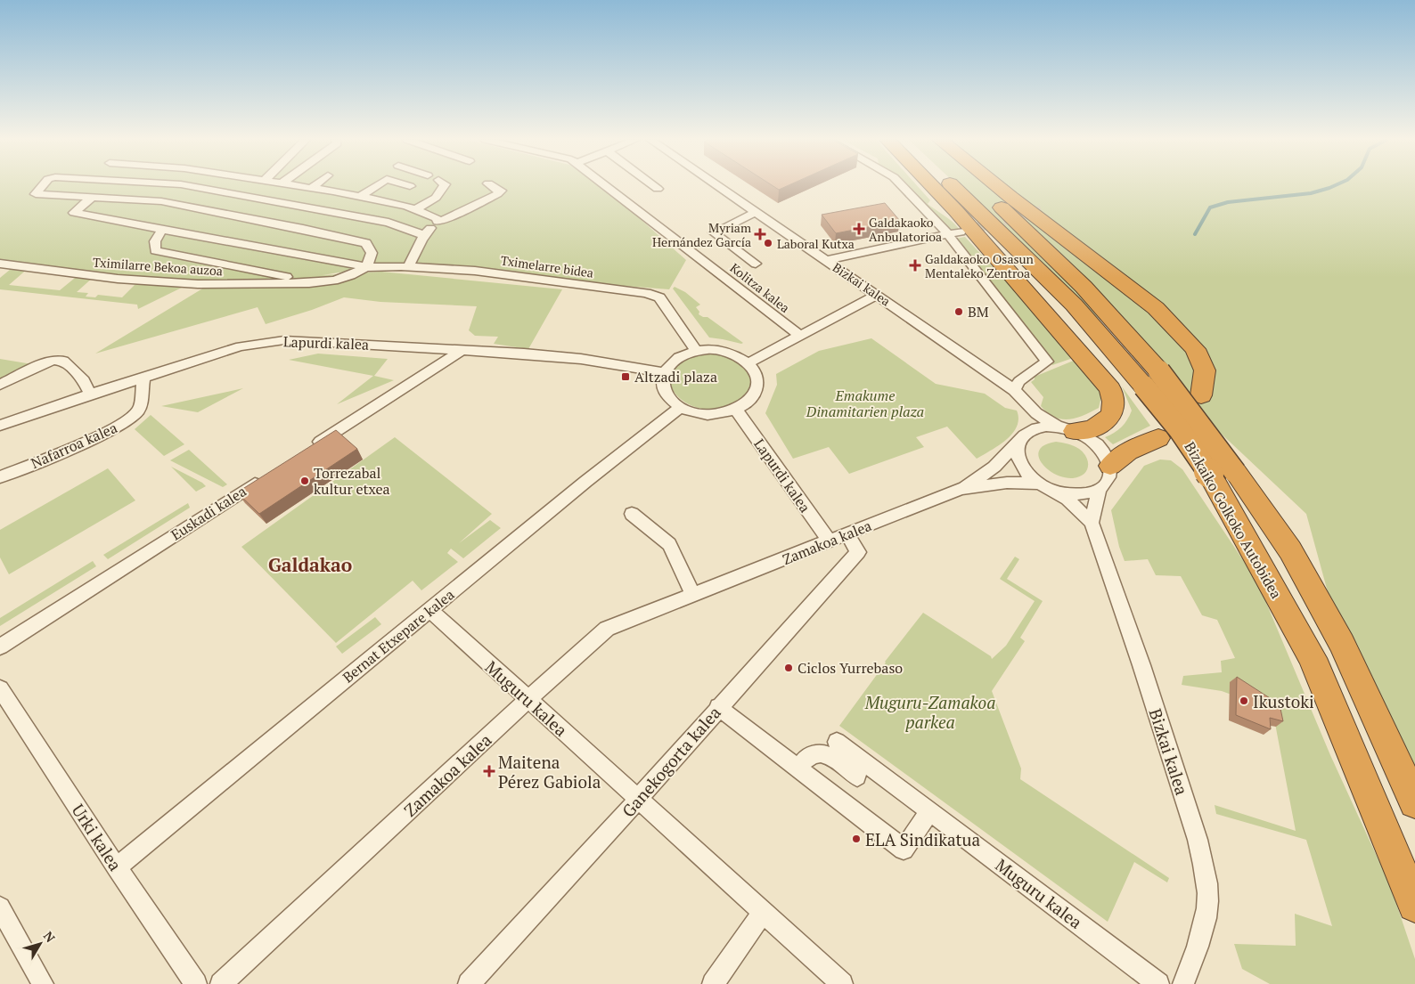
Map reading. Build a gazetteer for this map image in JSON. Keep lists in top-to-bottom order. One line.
{"streets":{"highway":["Bizkaiko Golkoko Autobidea"],"street":["Tximilarre Bekoa auzoa","Tximelarre bidea","Bizkai kalea","Kolitza kalea","Lapurdi kalea","Nafarroa kalea","Euskadi kalea","Zamakoa kalea","Bernat Etxepare kalea","Muguru kalea","Ganekogorta kalea","Urki kalea"]},"crossings":[["Tximilarre Bekoa auzoa","Tximelarre bidea"],["Tximelarre bidea","Lapurdi kalea"],["Tximelarre bidea","Bernat Etxepare kalea"],["Bizkai kalea","Kolitza kalea"],["Bizkai kalea","Zamakoa kalea"],["Lapurdi kalea","Nafarroa kalea"],["Lapurdi kalea","Zamakoa kalea"],["Lapurdi kalea","Bernat Etxepare kalea"],["Zamakoa kalea","Muguru kalea"],["Zamakoa kalea","Ganekogorta kalea"],["Bernat Etxepare kalea","Muguru kalea"],["Bernat Etxepare kalea","Urki kalea"],["Muguru kalea","Ganekogorta kalea"]],"districts":["Galdakao"],"parks":["Emakume Dinamitarien plaza","Muguru-Zamakoa parkea"],"places":{"health":["Galdakaoko Anbulatorioa","Myriam Hernández García","Galdakaoko Osasun Mentaleko Zentroa","Maitena Pérez Gabiola"],"other":["Laboral Kutxa","BM","Torrezabal kultur etxea","Ciclos Yurrebaso","Ikustoki","ELA Sindikatua"],"transit":["Altzadi plaza"]},"north":"top right"}
